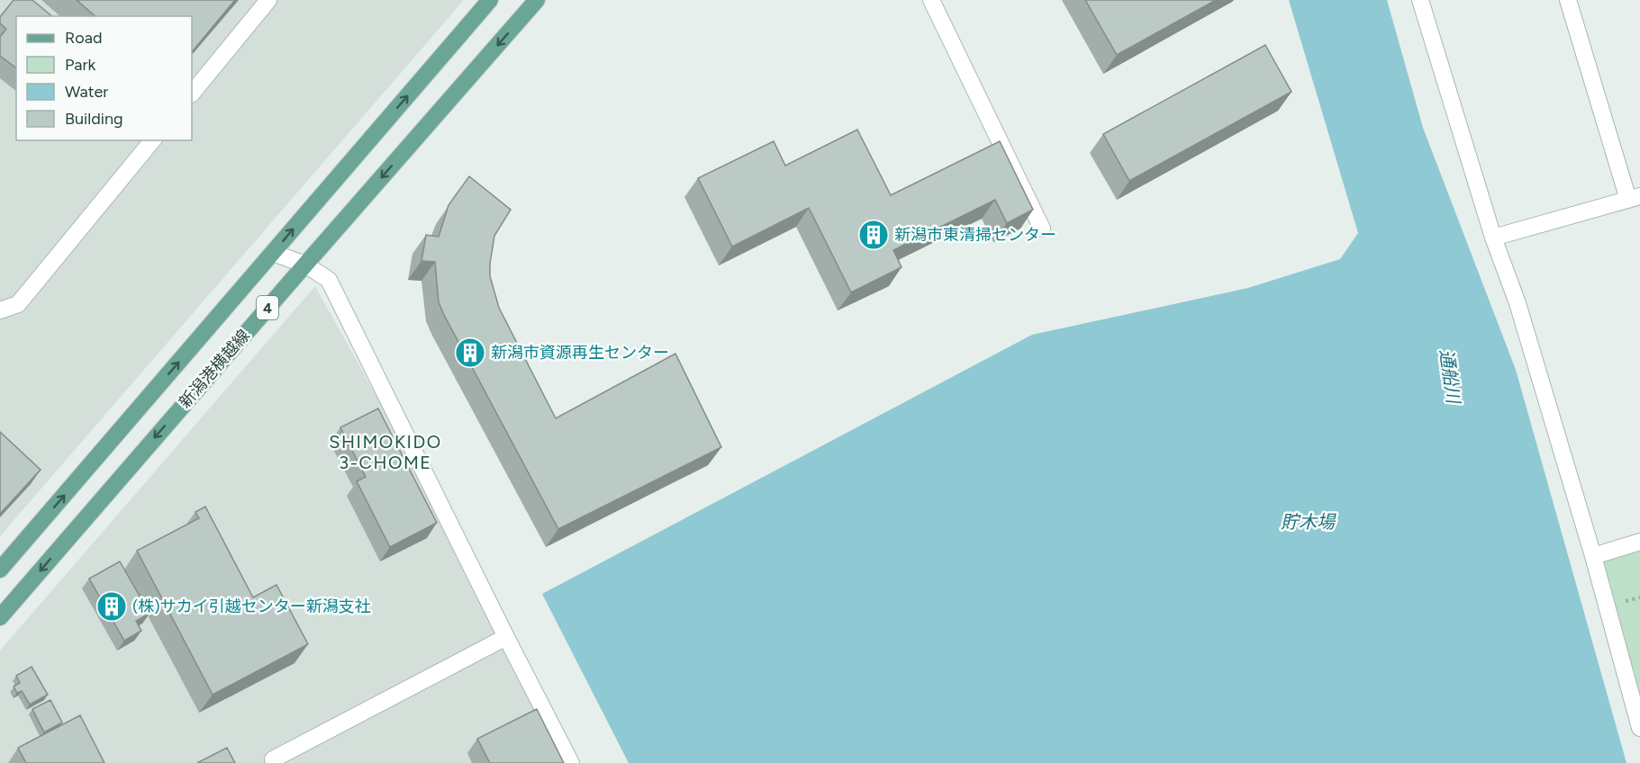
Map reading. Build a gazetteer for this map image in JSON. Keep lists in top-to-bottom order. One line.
{"streets":{"main road":["4","新潟港横越線"]},"districts":["SHIMOKIDO 3-CHOME"],"water":["通船川","貯木場"],"places":{"building":["新潟市東清掃センター","新潟市資源再生センター","(株)サカイ引越センター新潟支社"]},"legend":["Road","Park","Water","Building"]}
